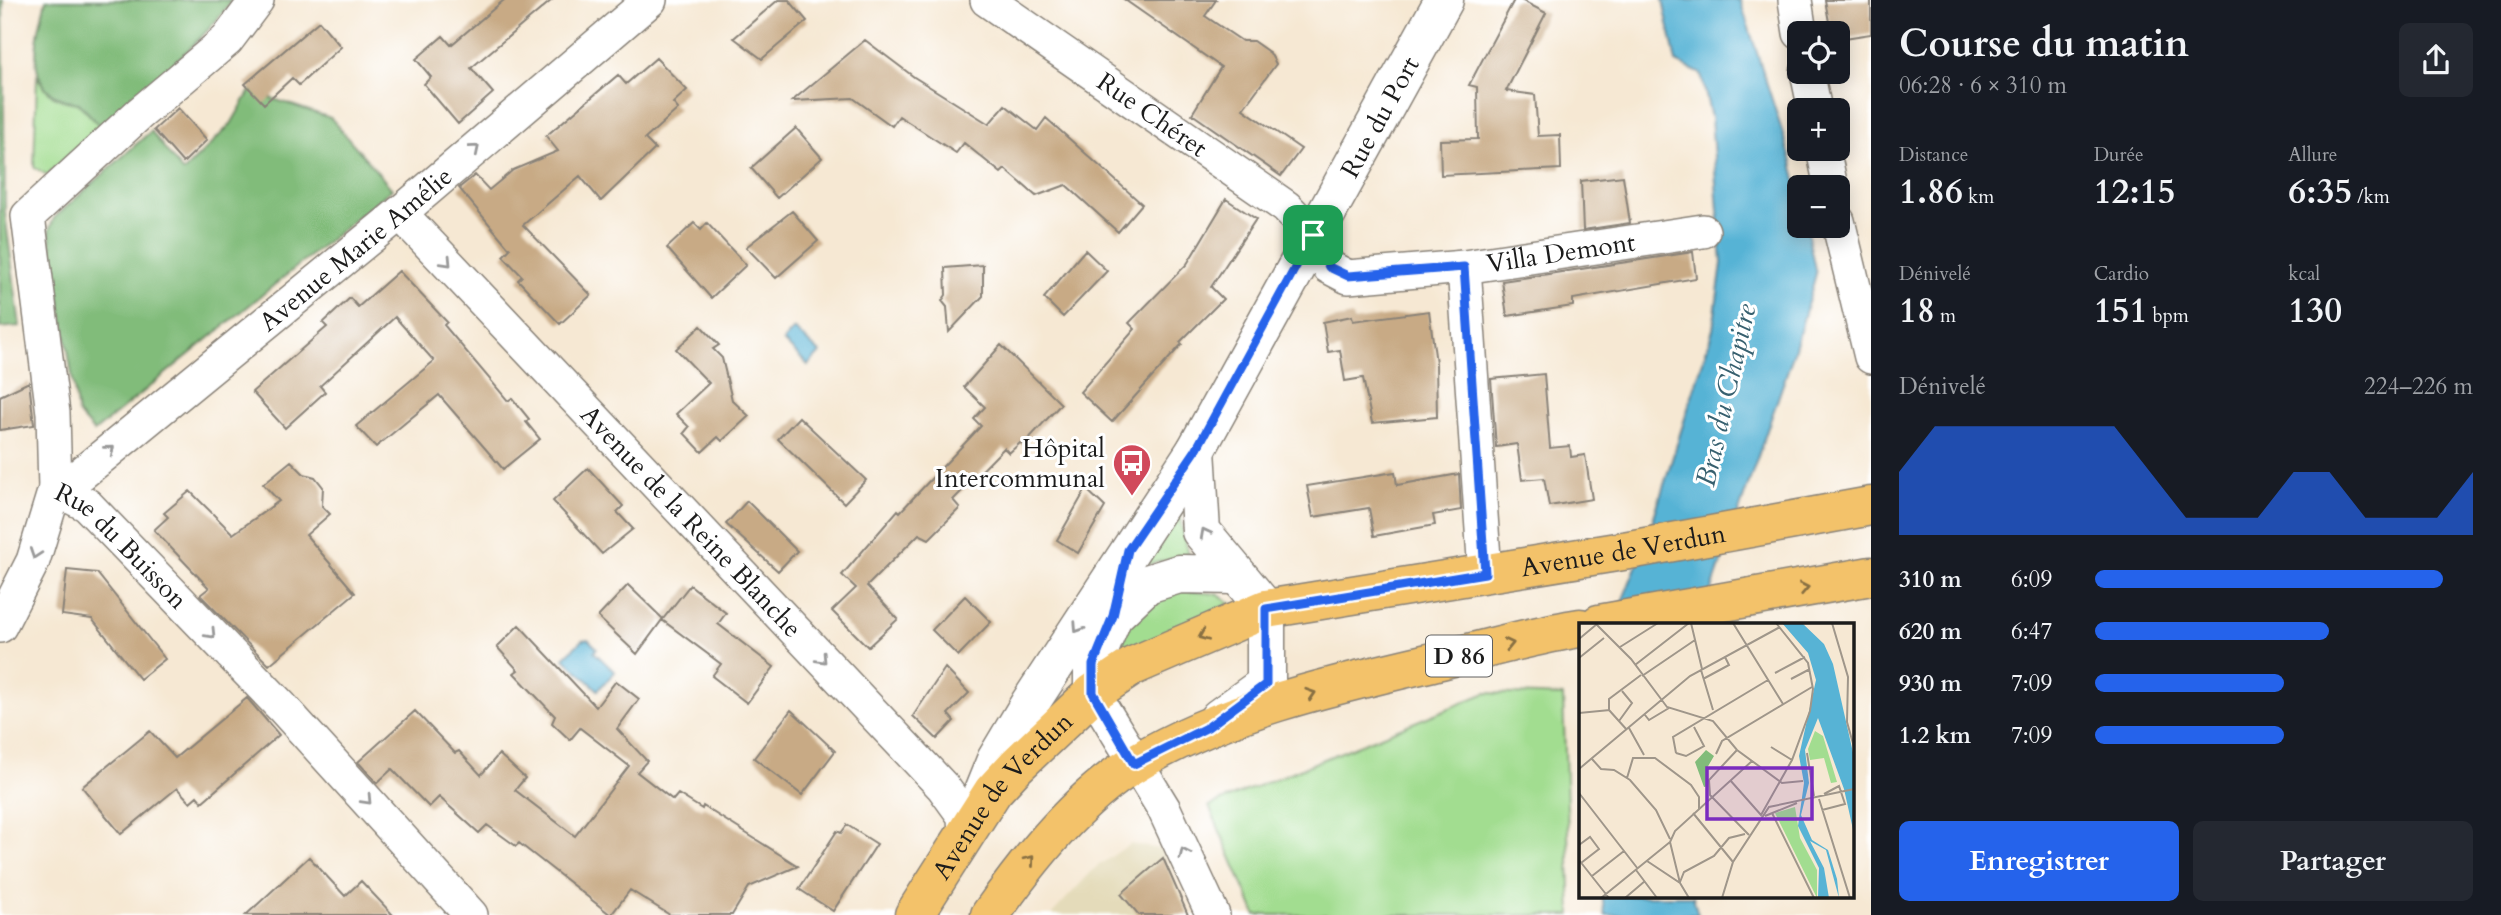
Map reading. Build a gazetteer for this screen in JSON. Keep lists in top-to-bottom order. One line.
{"streets":{"main road":["Avenue de Verdun","D 86"],"street":["Rue Chéret","Rue du Port","Avenue Marie Amélie","Villa Demont","Avenue de la Reine Blanche","Rue du Buisson"]},"crossings":[["Rue Chéret","Rue du Port"],["Rue Chéret","Villa Demont"],["Rue du Port","Villa Demont"],["Avenue Marie Amélie","Avenue de la Reine Blanche"],["Avenue Marie Amélie","Rue du Buisson"],["Avenue de la Reine Blanche","Avenue de Verdun"]],"one_way":["Avenue Marie Amélie","Avenue de la Reine Blanche","Rue du Buisson"],"water":["Bras du Chapitre"],"places":{"bus stop":["Hôpital Intercommunal"]},"page":{"heading":["Course du matin","06:28 · 6 × 310 m"],"map_buttons":["+","−"],"stats":[["Distance","1.86 km"],["Durée","12:15"],["Allure","6:35 /km"],["Dénivelé","18 m"],["Cardio","151 bpm"],["kcal","130"]],"chart":["Dénivelé","224–226 m"],"list":[{"name":"310 m","note":"6:09"},{"name":"620 m","note":"6:47"},{"name":"930 m","note":"7:09"},{"name":"1.2 km","note":"7:09"}],"buttons":["Enregistrer","Partager"]}}
